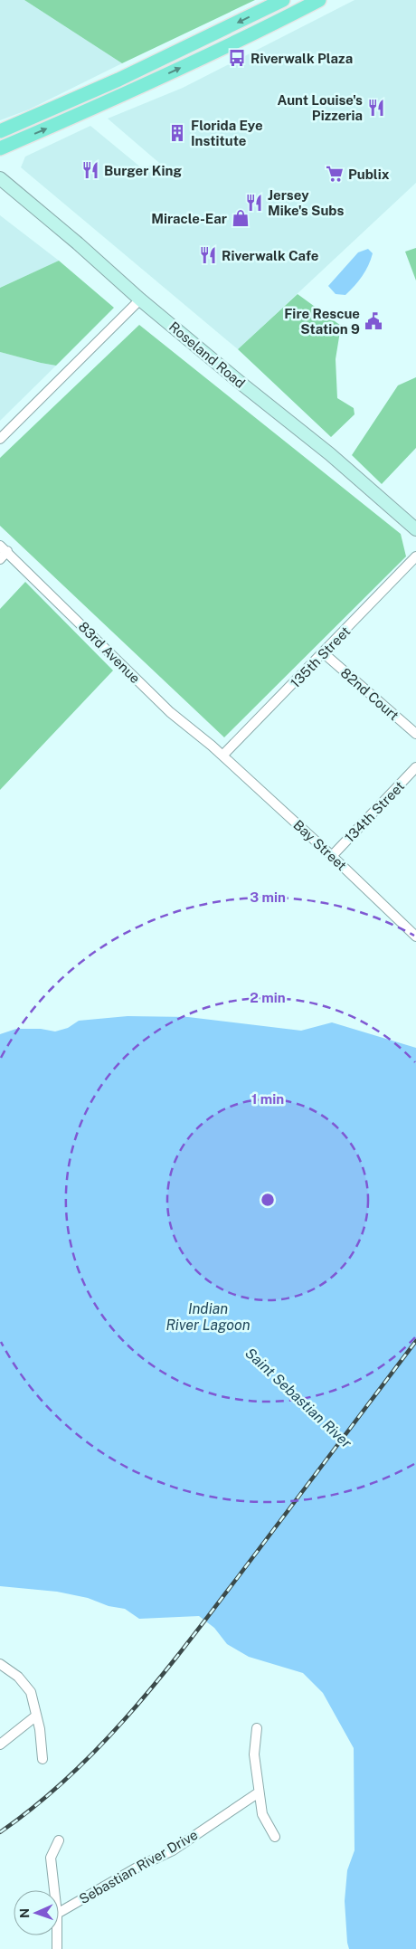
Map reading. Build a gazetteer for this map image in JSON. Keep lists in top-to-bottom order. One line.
{"streets":{"main road":["Roseland Road"],"street":["83rd Avenue","135th Street","82nd Court","134th Street","Bay Street","Sebastian River Drive"]},"crossings":[["83rd Avenue","135th Street"],["83rd Avenue","Bay Street"],["135th Street","82nd Court"],["135th Street","Bay Street"],["134th Street","Bay Street"]],"water":["Indian River Lagoon","Saint Sebastian River"],"places":{"bus stop":["Riverwalk Plaza"],"restaurant":["Aunt Louise's Pizzeria","Burger King","Jersey Mike's Subs","Riverwalk Cafe"],"building":["Florida Eye Institute"],"supermarket":["Publix"],"shop":["Miracle-Ear"],"public building":["Fire Rescue Station 9"]},"north":"left","rings":["3 min","2 min","1 min"]}
